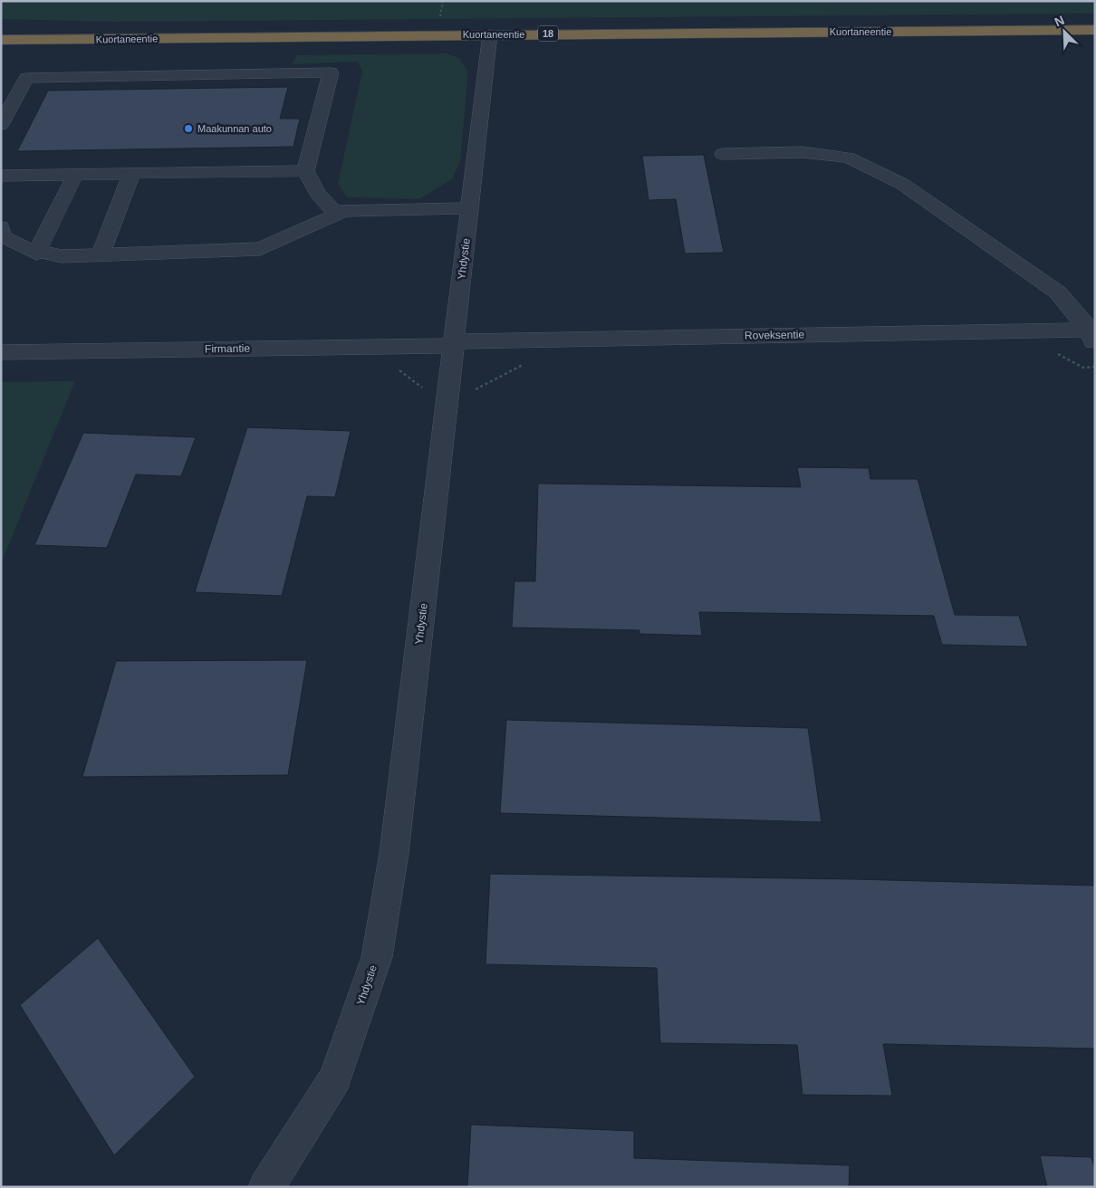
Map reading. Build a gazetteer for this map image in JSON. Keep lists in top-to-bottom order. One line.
{"streets":{"highway":["Kuortaneentie","18"],"street":["Yhdystie","Roveksentie","Firmantie"]},"crossings":[["Kuortaneentie","Yhdystie"],["Yhdystie","Roveksentie"],["Yhdystie","Firmantie"],["Roveksentie","Firmantie"]],"places":["Maakunnan auto"],"north":"top left"}
